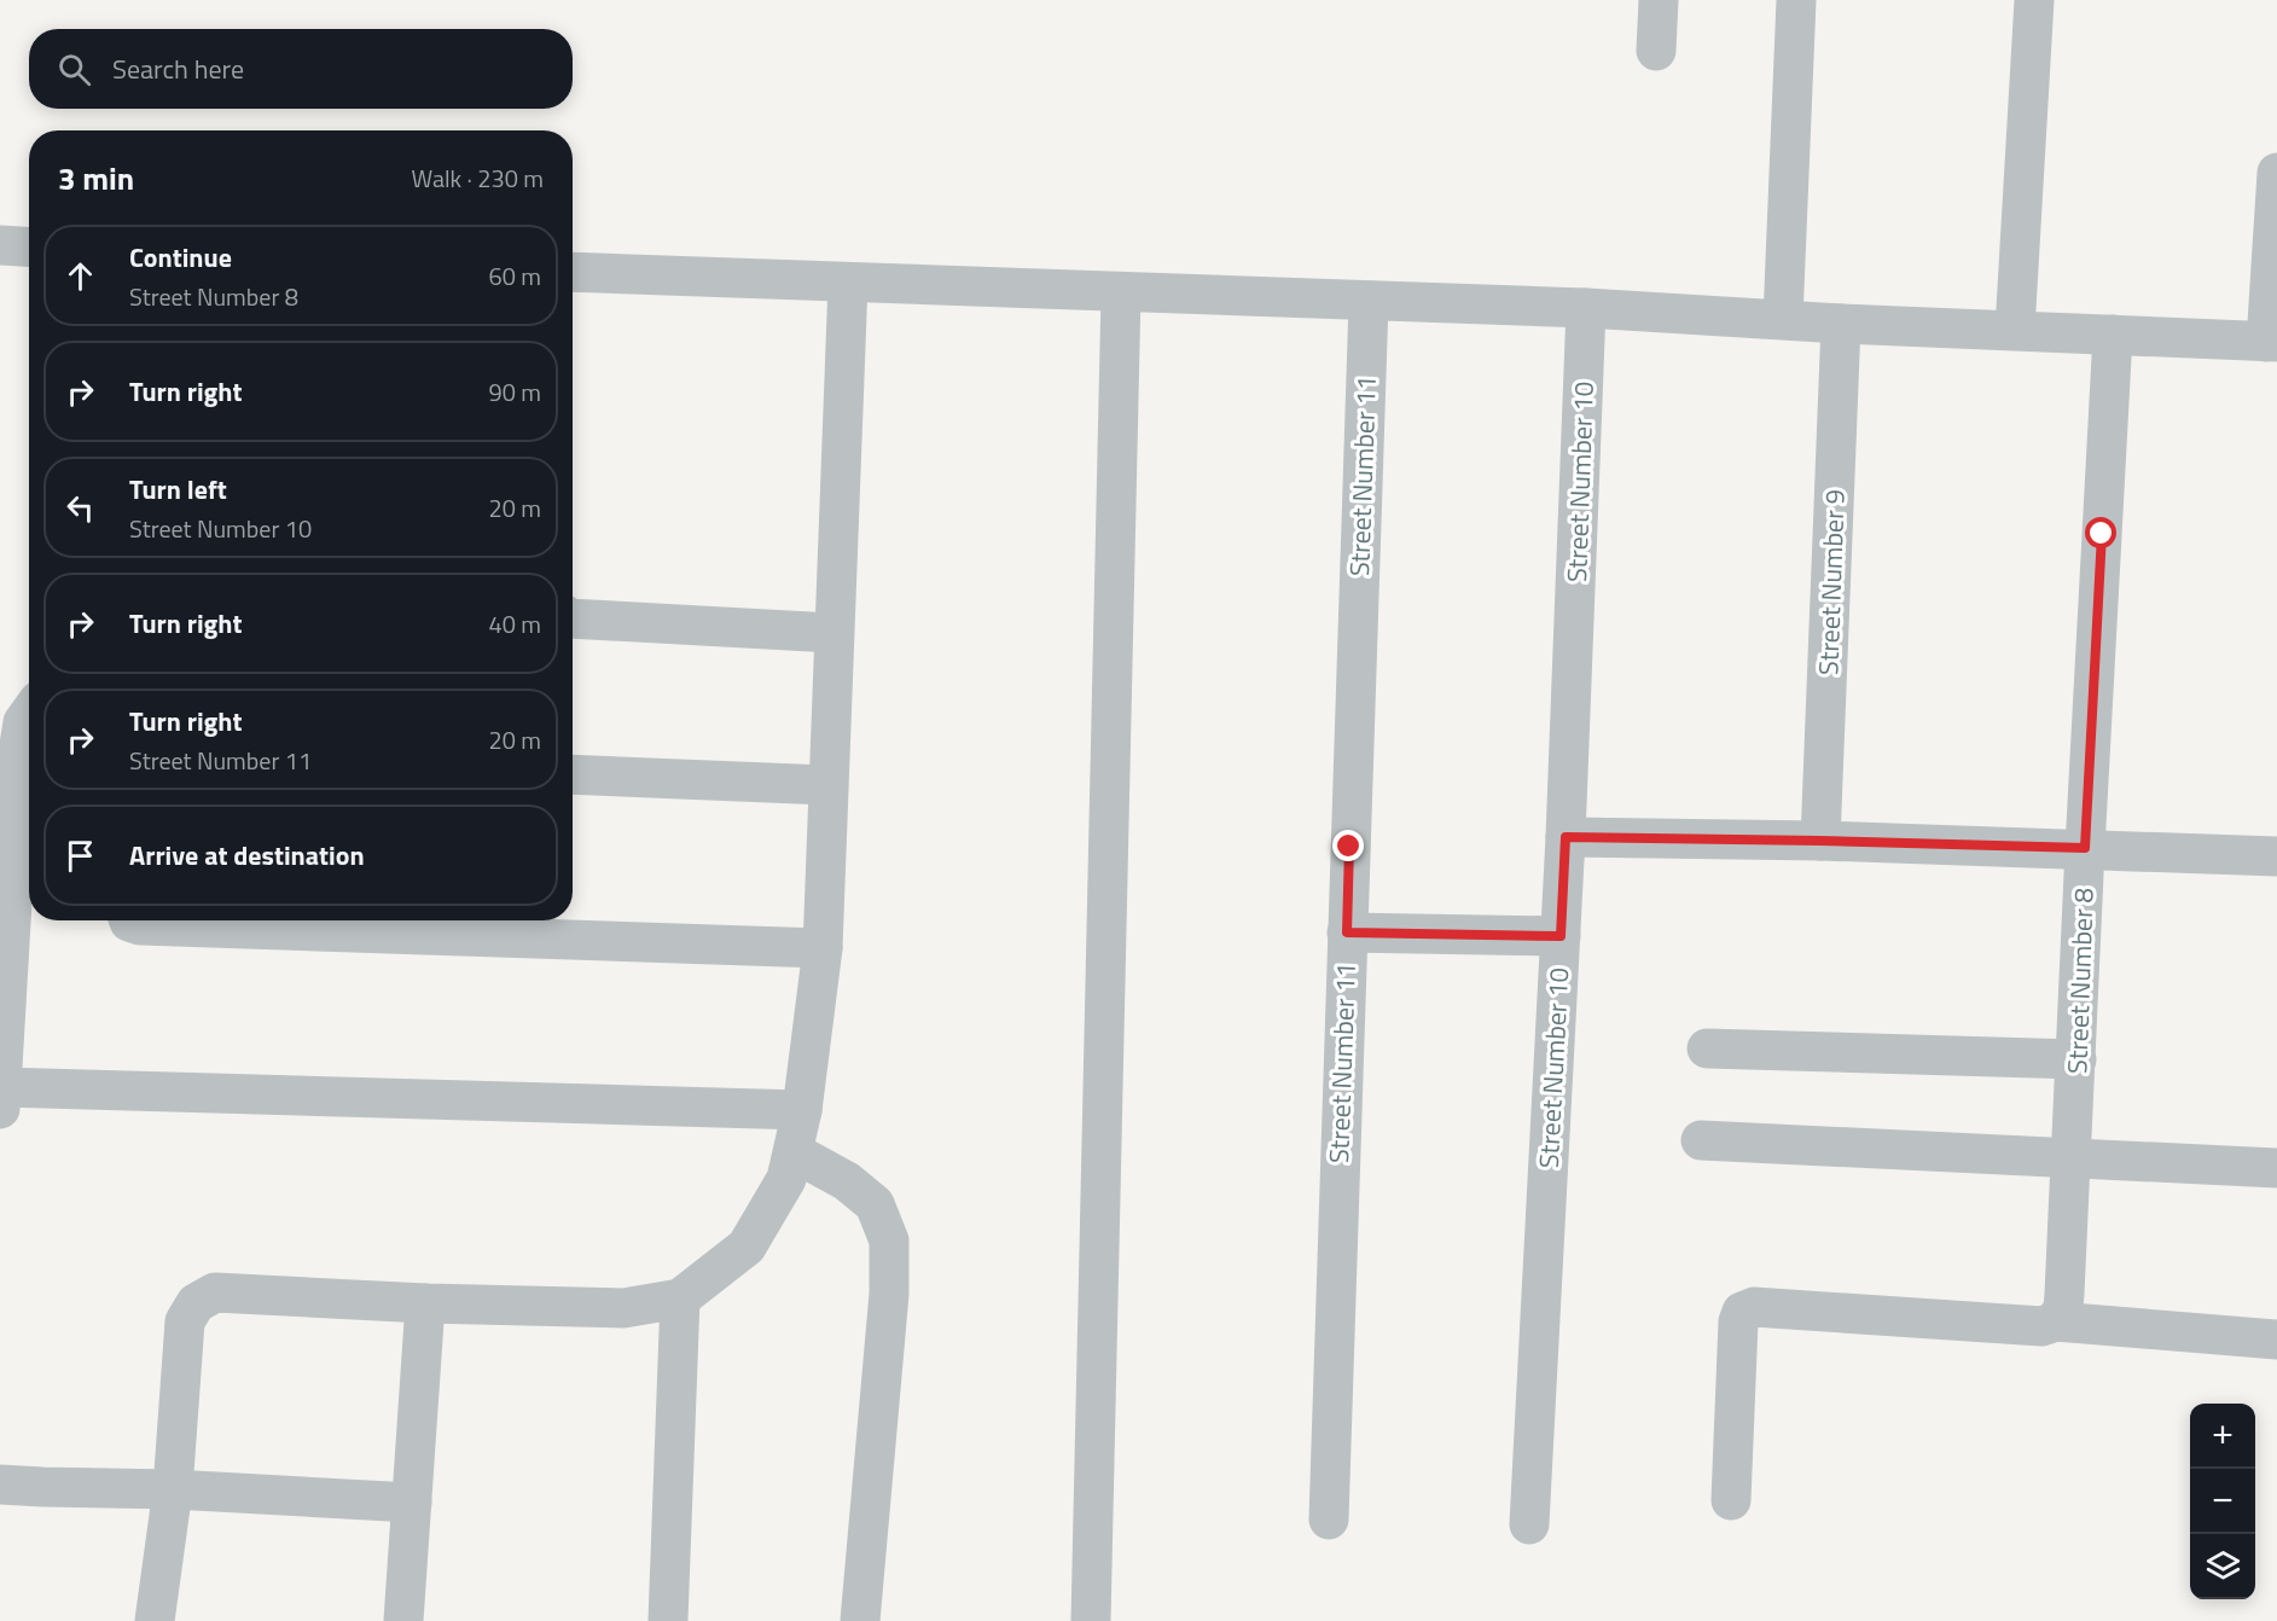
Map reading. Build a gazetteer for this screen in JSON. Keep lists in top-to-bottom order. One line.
{"streets":{"street":["Street Number 11","Street Number 10","Street Number 9","Street Number 8"]},"page":{"search":"Search here","heading":["3 min","Walk · 230 m"],"list":[["Continue","Street Number 8","60 m"],["Turn right","90 m"],["Turn left","Street Number 10","20 m"],["Turn right","40 m"],["Turn right","Street Number 11","20 m"],"Arrive at destination"],"map_buttons":["+","−"]}}
